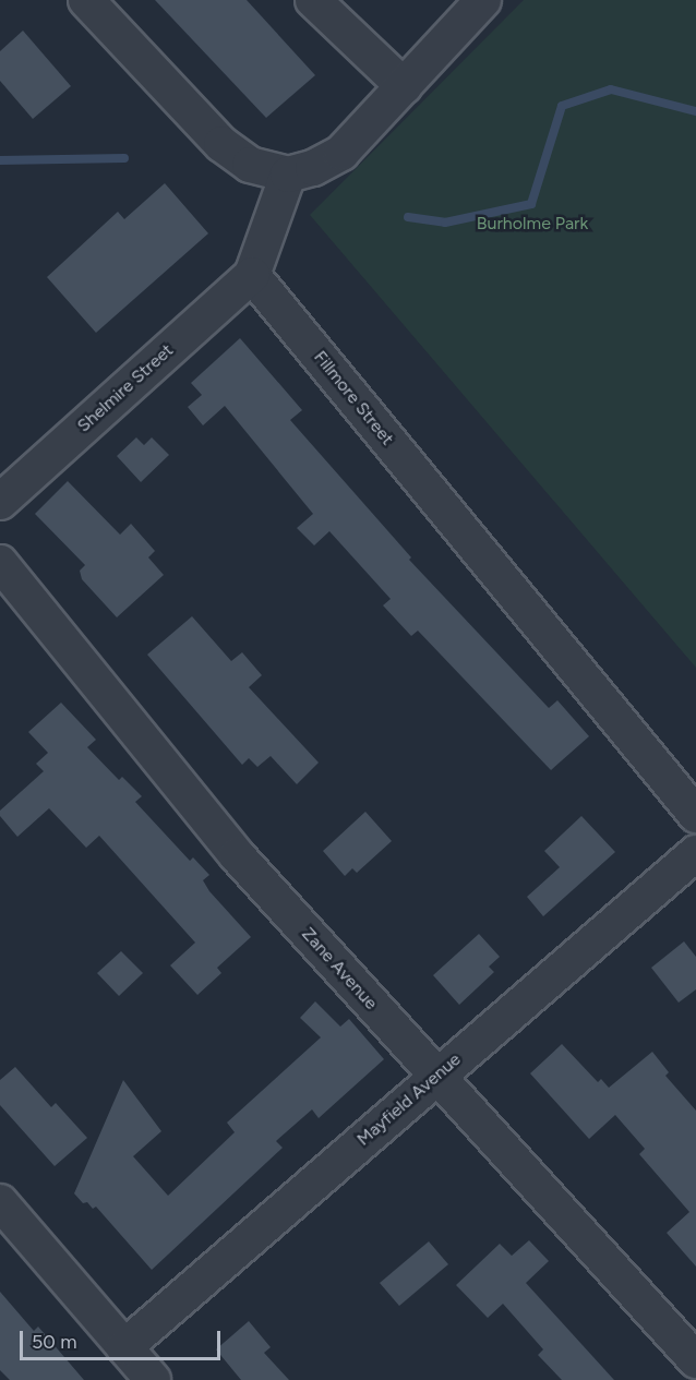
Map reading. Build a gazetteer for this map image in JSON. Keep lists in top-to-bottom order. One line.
{"streets":{"street":["Shelmire Street","Fillmore Street","Zane Avenue","Mayfield Avenue"]},"crossings":[["Shelmire Street","Fillmore Street"],["Zane Avenue","Mayfield Avenue"]],"parks":["Burholme Park"],"scale_bar":"50 m"}
